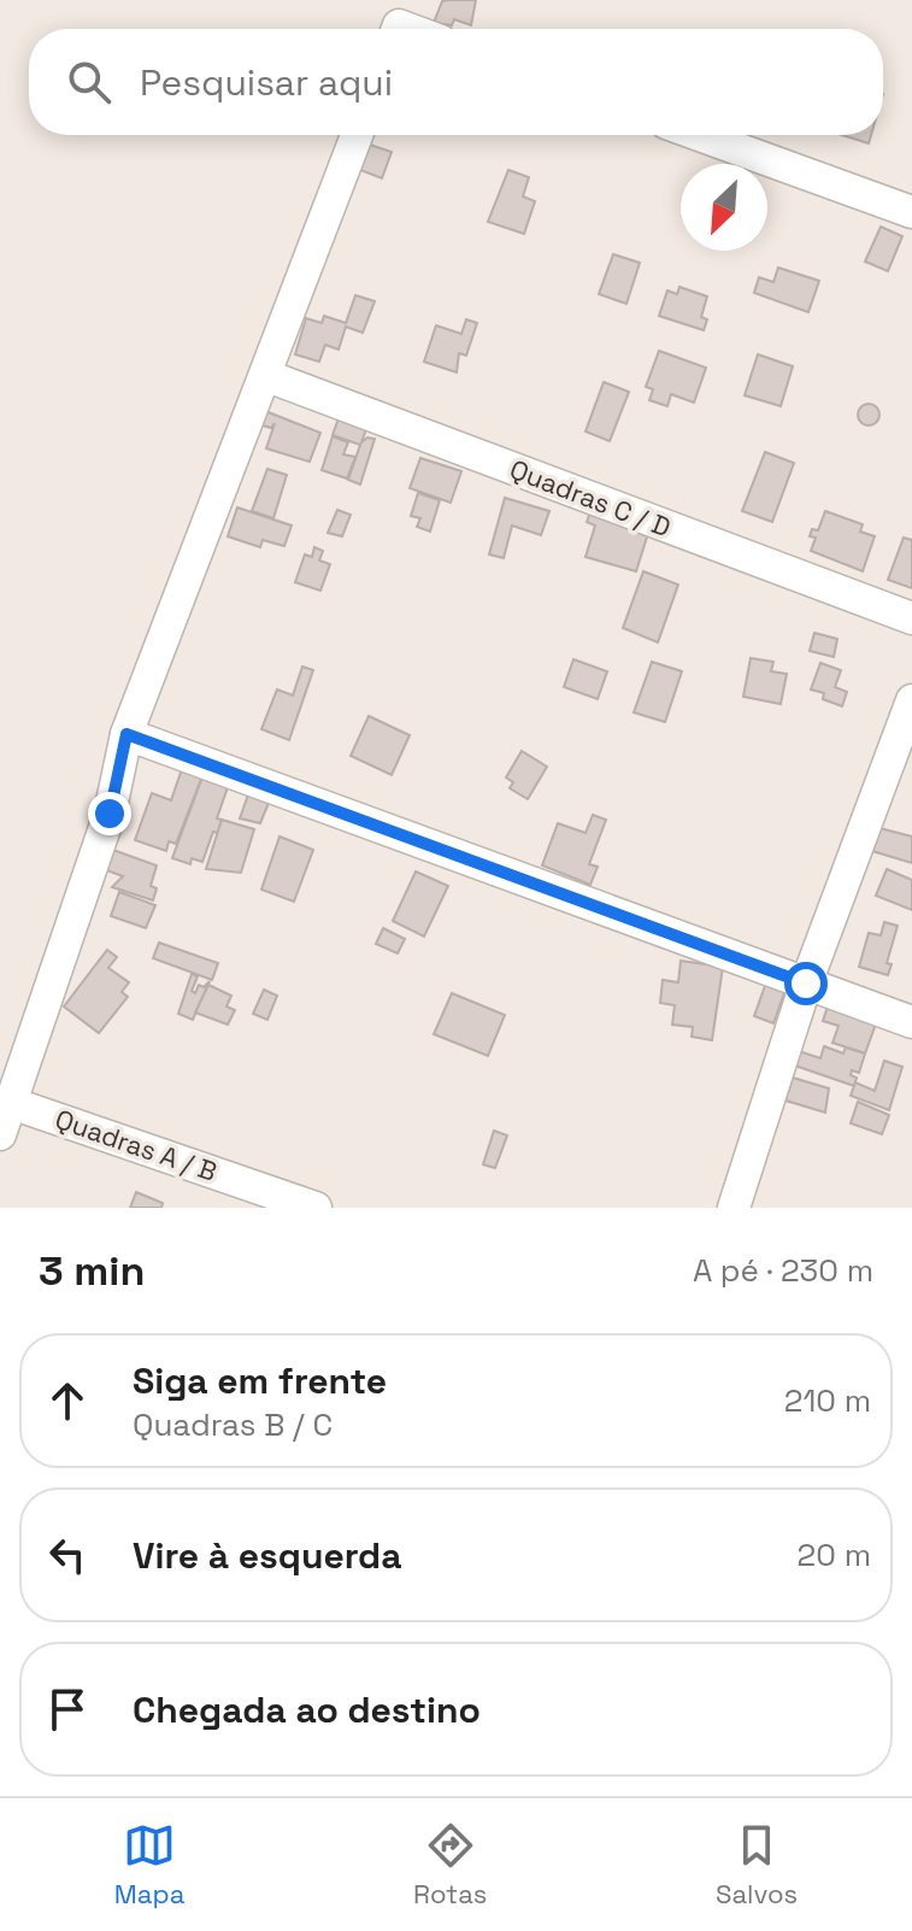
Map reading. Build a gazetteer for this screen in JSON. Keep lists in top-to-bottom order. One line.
{"streets":{"street":["Quadras C / D","Quadras A / B"]},"north":"bottom left","page":{"search":"Pesquisar aqui","heading":["3 min","A pé · 230 m"],"list":[["Siga em frente","Quadras B / C","210 m"],["Vire à esquerda","20 m"],"Chegada ao destino"],"nav":["Mapa","Rotas","Salvos"]}}
